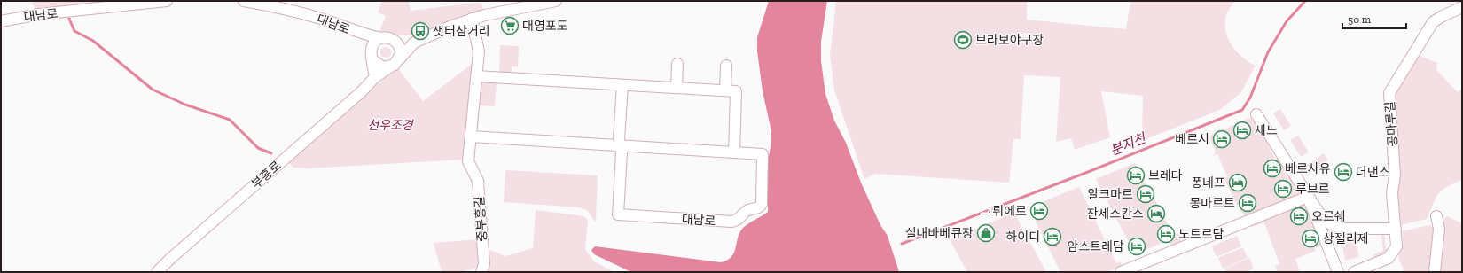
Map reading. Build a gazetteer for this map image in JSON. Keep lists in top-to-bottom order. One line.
{"streets":{"street":["대남로","공마루길","부흥로","중부흥길"]},"crossings":[["대남로","부흥로"],["대남로","중부흥길"]],"water":["분지천"],"parks":["천우조경"],"places":{"supermarket":["대영포도"],"bus stop":["샛터삼거리"],"sports":["브라보야구장"],"hotel":["세느","베르시","베르사유","더댄스","브레다","퐁네프","루브르","알크마르","몽마르트","그뤼에르","잔세스칸스","오르쉐","노트르담","하이디","상젤리제","암스트레담"],"shop":["실내바베큐장"]},"scale_bar":"50 m"}
